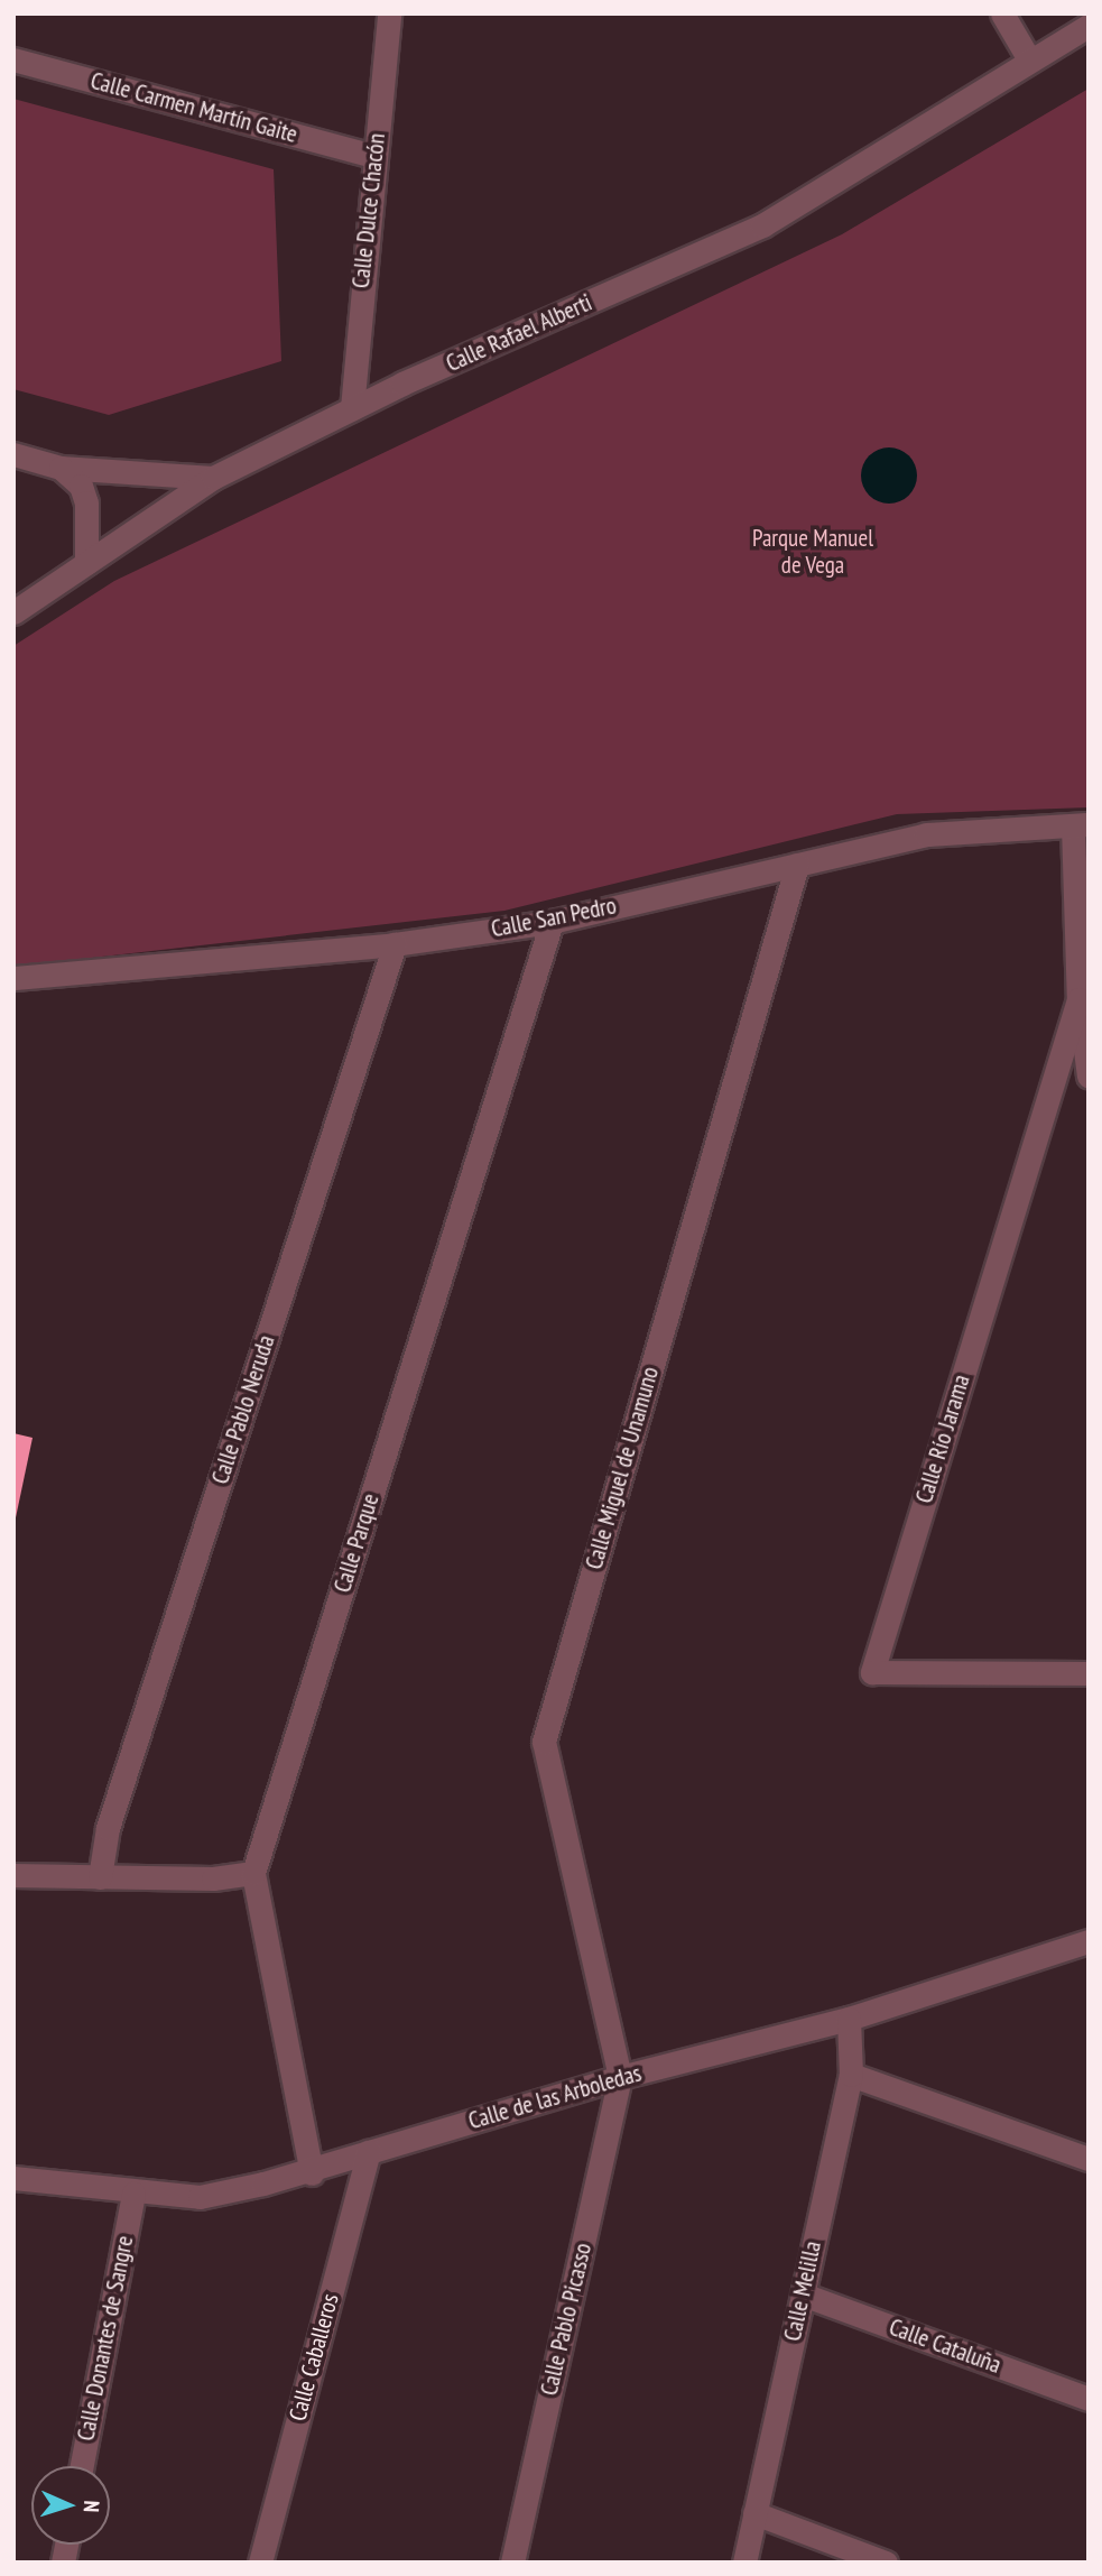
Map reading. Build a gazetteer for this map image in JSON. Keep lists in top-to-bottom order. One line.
{"streets":{"street":["Calle Carmen Martín Gaite","Calle Dulce Chacón","Calle Rafael Alberti","Calle San Pedro","Calle Pablo Neruda","Calle Río Jarama","Calle Miguel de Unamuno","Calle Parque","Calle de las Arboledas","Calle Melilla","Calle Pablo Picasso","Calle Donantes de Sangre","Calle Cataluña","Calle Caballeros"]},"crossings":[["Calle Carmen Martín Gaite","Calle Dulce Chacón"],["Calle Dulce Chacón","Calle Rafael Alberti"],["Calle San Pedro","Calle Pablo Neruda"],["Calle San Pedro","Calle Río Jarama"],["Calle San Pedro","Calle Miguel de Unamuno"],["Calle San Pedro","Calle Parque"],["Calle Miguel de Unamuno","Calle de las Arboledas"],["Calle Miguel de Unamuno","Calle Pablo Picasso"],["Calle Parque","Calle de las Arboledas"],["Calle de las Arboledas","Calle Melilla"],["Calle de las Arboledas","Calle Pablo Picasso"],["Calle de las Arboledas","Calle Donantes de Sangre"],["Calle de las Arboledas","Calle Caballeros"],["Calle Melilla","Calle Cataluña"]],"parks":["Parque Manuel de Vega"],"north":"right"}
